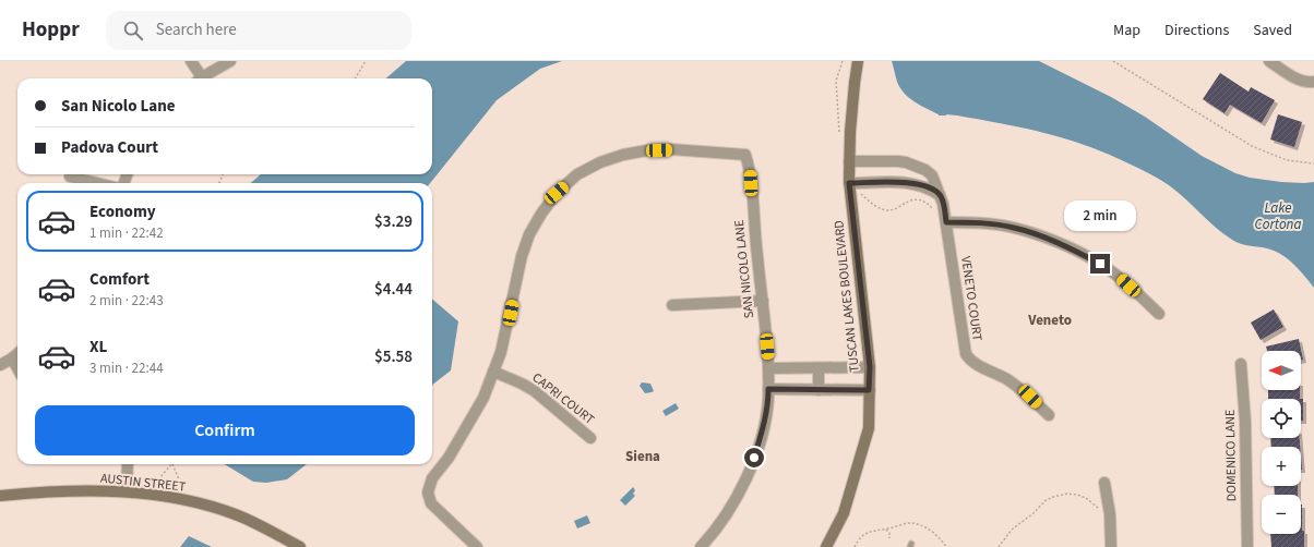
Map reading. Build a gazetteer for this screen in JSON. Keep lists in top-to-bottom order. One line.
{"streets":{"street":["SAN NICOLO LANE","TUSCAN LAKES BOULEVARD","VENETO COURT","CAPRI COURT","DOMENICO LANE","AUSTIN STREET"]},"crossings":[["SAN NICOLO LANE","CAPRI COURT"],["TUSCAN LAKES BOULEVARD","VENETO COURT"]],"districts":["Veneto","Siena"],"water":["Lake Cortona"],"north":"left","page":{"header":"Hoppr","search":"Search here","nav":["Map","Directions","Saved"],"banner":["San Nicolo Lane","Padova Court"],"list":[{"name":"Economy","note":"1 min · 22:42","value":"$3.29"},{"name":"Comfort","note":"2 min · 22:43","value":"$4.44"},{"name":"XL","note":"3 min · 22:44","value":"$5.58"}],"bubble":"2 min","map_buttons":["+","−"],"buttons":"Confirm"}}
